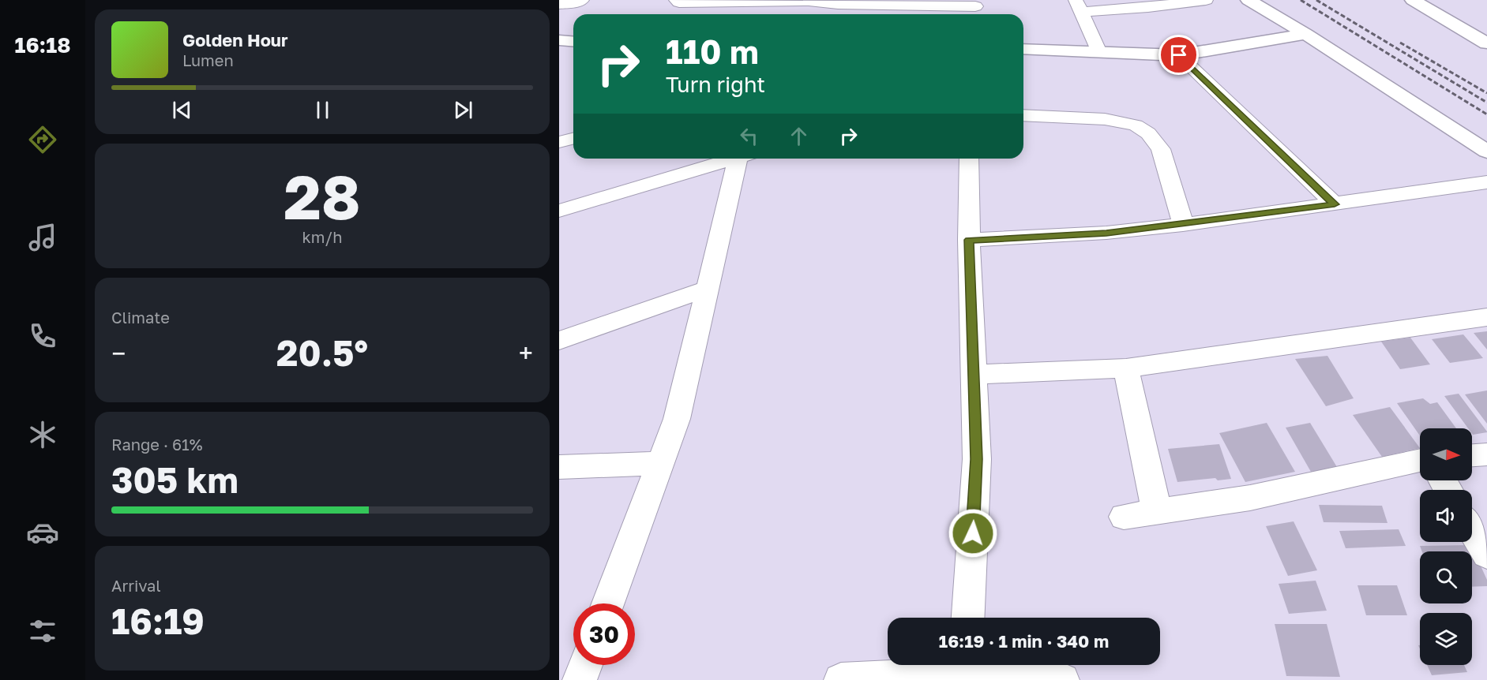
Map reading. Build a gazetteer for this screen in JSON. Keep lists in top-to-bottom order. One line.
{"north":"right","page":{"tabs":"16:18","turn":["110 m","Turn right"],"song":["Golden Hour","Lumen"],"tile":[["28","km/h"],"Climate",["Range · 61%","305 km"],["Arrival","16:19"]],"heat":["−","20.5°","+"],"limit":"30","trip":"16:19 · 1 min · 340 m"}}
